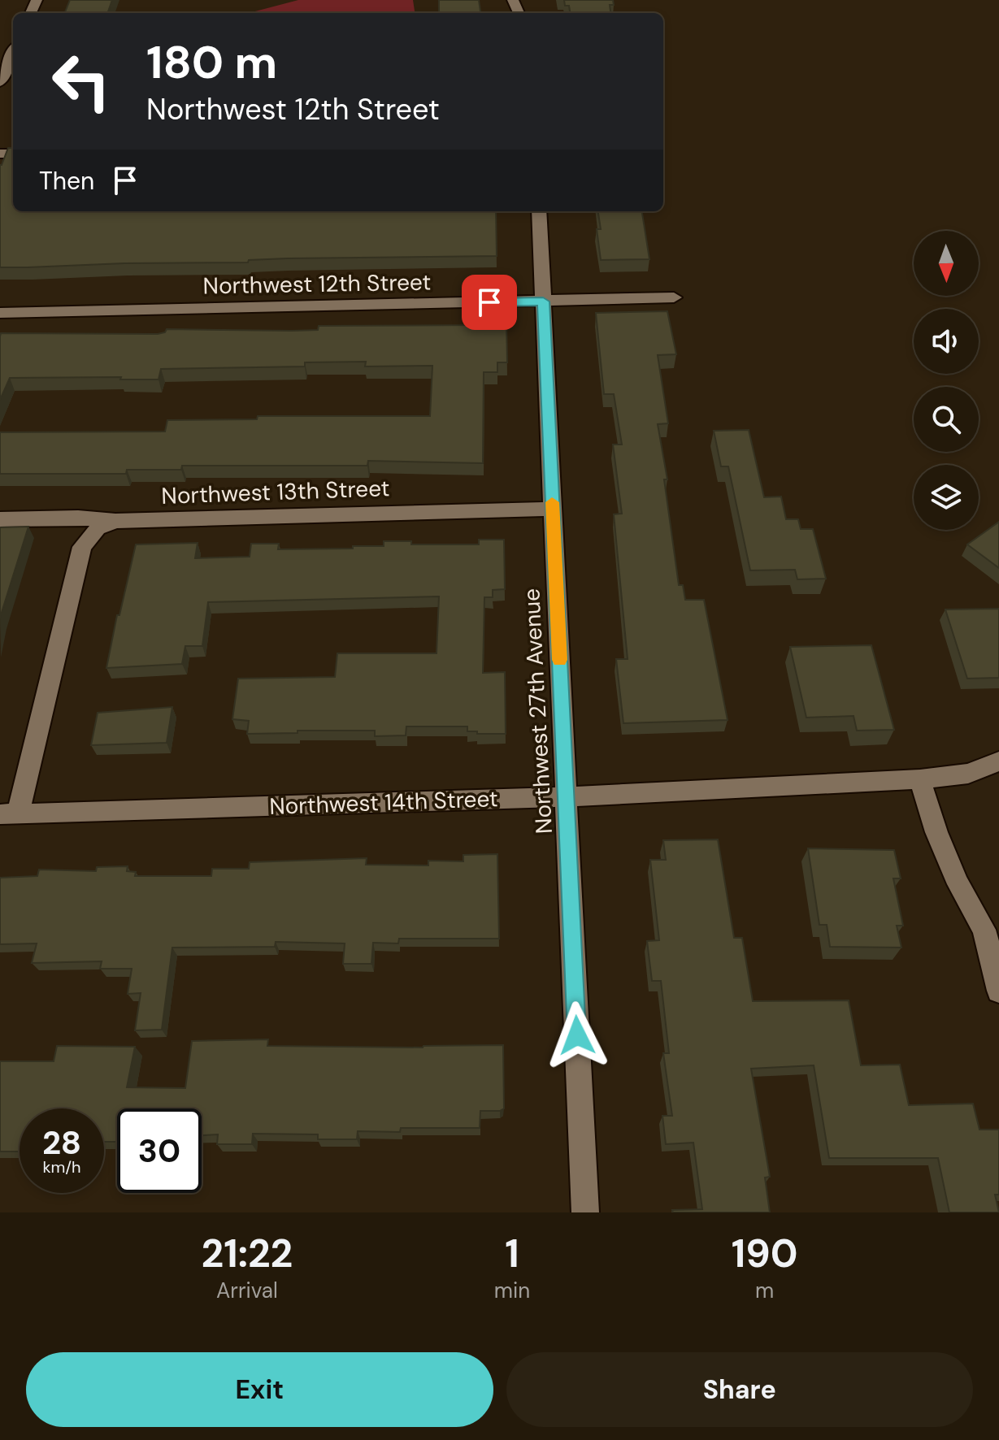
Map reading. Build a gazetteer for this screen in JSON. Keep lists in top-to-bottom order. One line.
{"streets":{"street":["Northwest 12th Street","Northwest 13th Street","Northwest 27th Avenue","Northwest 14th Street"]},"crossings":[["Northwest 12th Street","Northwest 27th Avenue"],["Northwest 13th Street","Northwest 27th Avenue"],["Northwest 27th Avenue","Northwest 14th Street"]],"north":"bottom","page":{"turn":["180 m","Northwest 12th Street"],"then":"Then","speed":"28 km/h","limit":"30","eta":["21:22","Arrival","1","min","190","m"],"buttons":["Exit","Share"]}}
